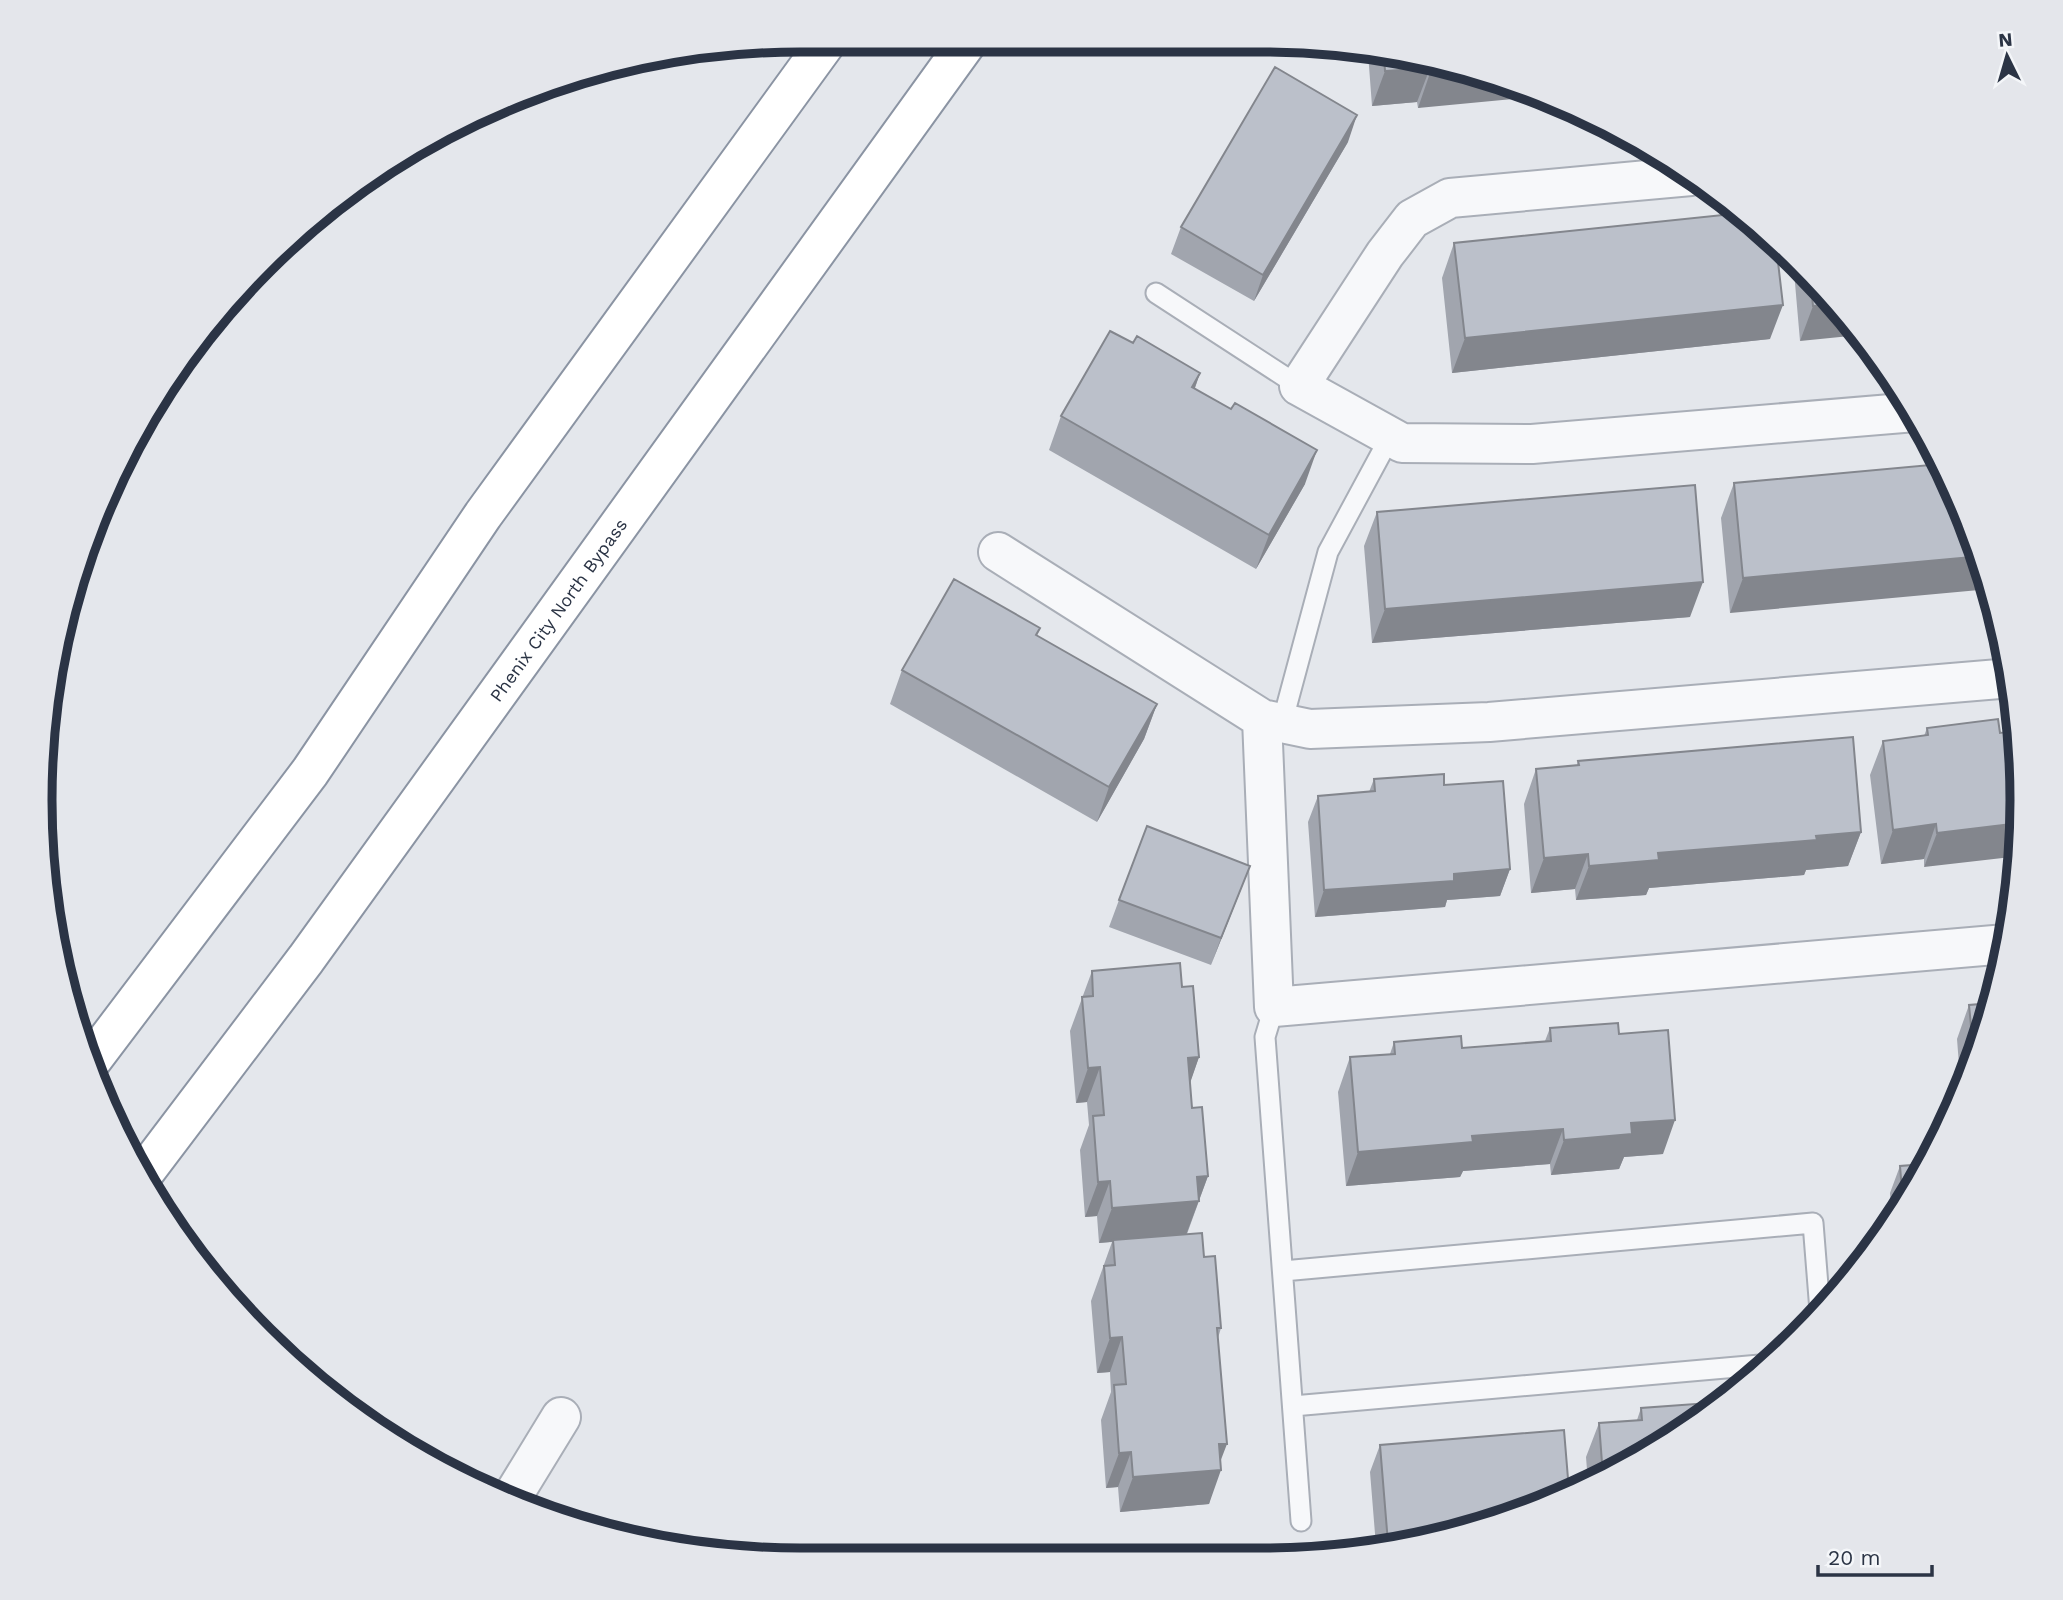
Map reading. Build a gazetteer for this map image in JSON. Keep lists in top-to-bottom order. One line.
{"streets":{"highway":["Phenix City North Bypass"]},"scale_bar":"20 m","north":"top"}
